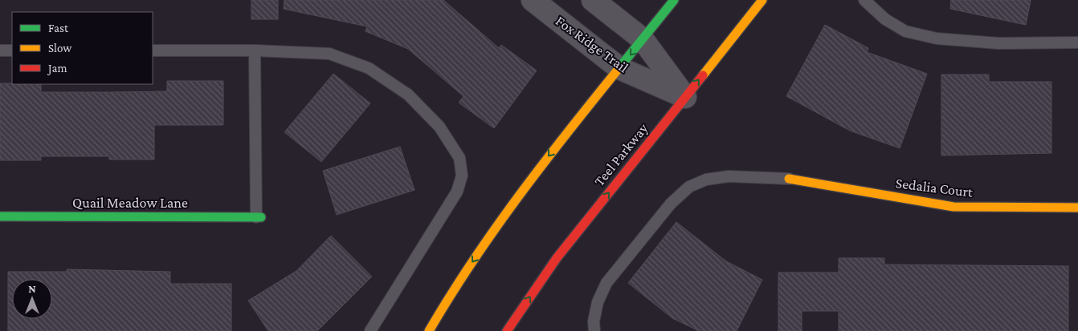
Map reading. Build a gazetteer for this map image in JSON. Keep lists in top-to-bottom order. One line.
{"streets":{"main road":["Teel Parkway","Sedalia Court","Quail Meadow Lane"],"street":["Fox Ridge Trail"]},"crossings":[["Fox Ridge Trail","Teel Parkway"]],"legend":["Fast","Slow","Jam"],"north":"top"}
